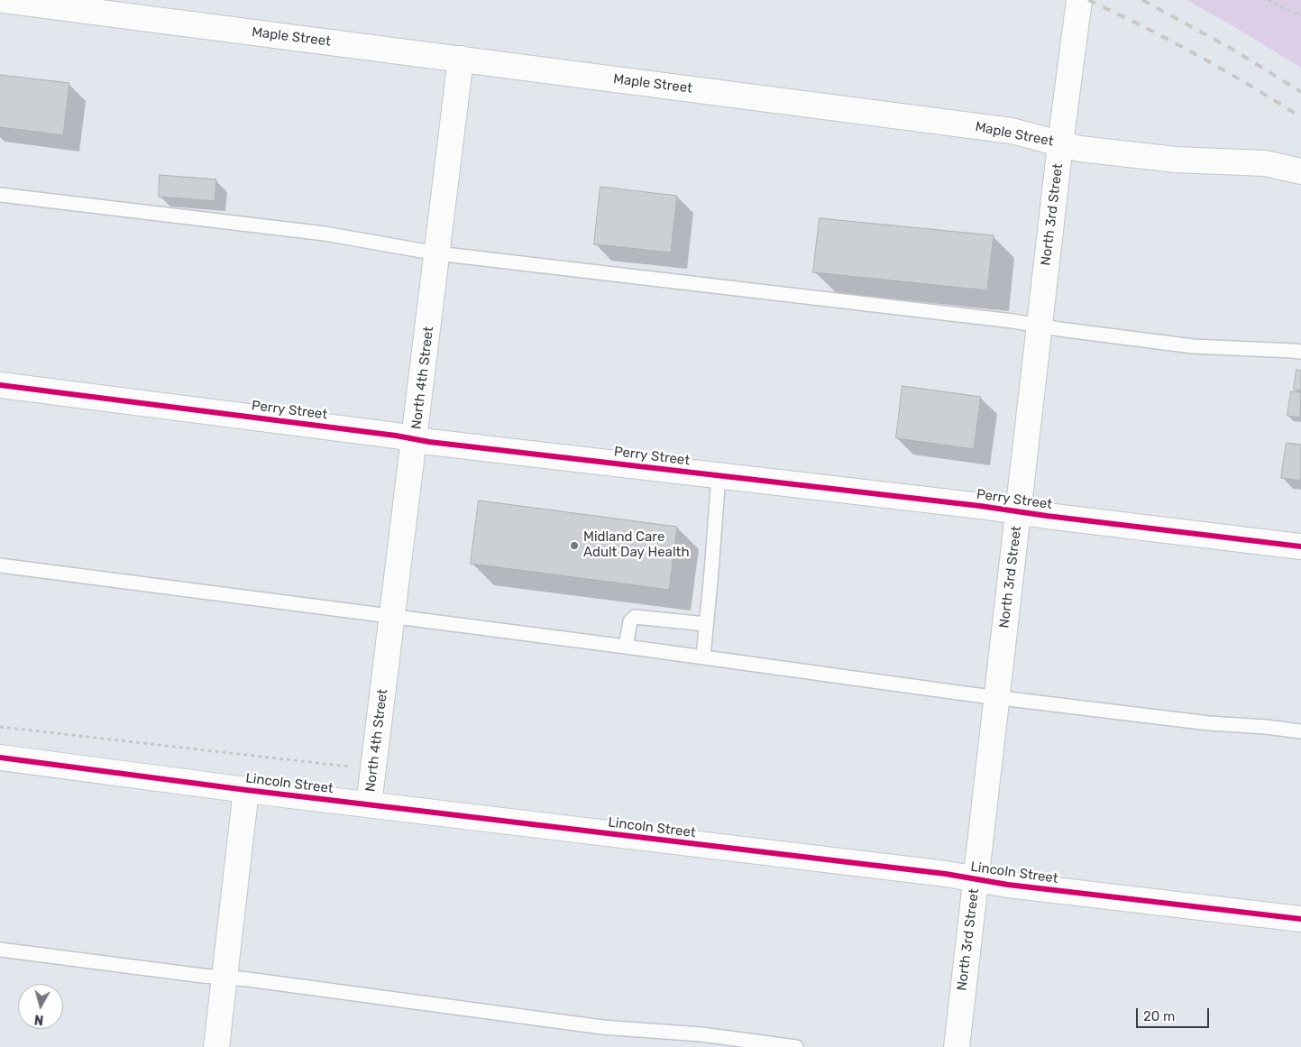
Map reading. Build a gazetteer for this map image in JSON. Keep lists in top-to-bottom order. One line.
{"streets":{"street":["Maple Street","North 3rd Street","North 4th Street","Perry Street","Lincoln Street"]},"crossings":[["Maple Street","North 3rd Street"],["Maple Street","North 4th Street"],["North 3rd Street","Perry Street"],["North 3rd Street","Lincoln Street"],["North 4th Street","Perry Street"],["North 4th Street","Lincoln Street"]],"places":["Midland Care Adult Day Health"],"scale_bar":"20 m","north":"bottom"}
